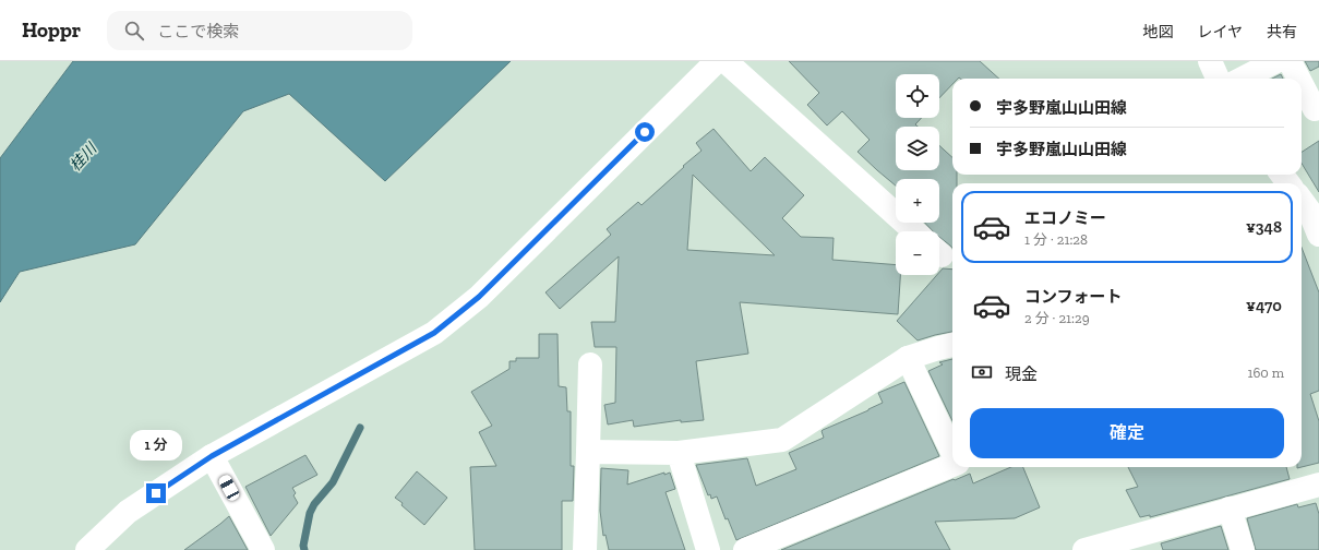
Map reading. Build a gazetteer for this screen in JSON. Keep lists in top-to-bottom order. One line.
{"water":["桂川"],"page":{"header":"Hoppr","search":"ここで検索","nav":["地図","レイヤ","共有"],"map_buttons":["+","−"],"banner":["宇多野嵐山山田線","宇多野嵐山山田線"],"list":[{"name":"エコノミー","note":"1 分 · 21:28","value":"¥348"},{"name":"コンフォート","note":"2 分 · 21:29","value":"¥470"}],"pay":["現金","160 m"],"buttons":"確定","bubble":"1 分"}}
